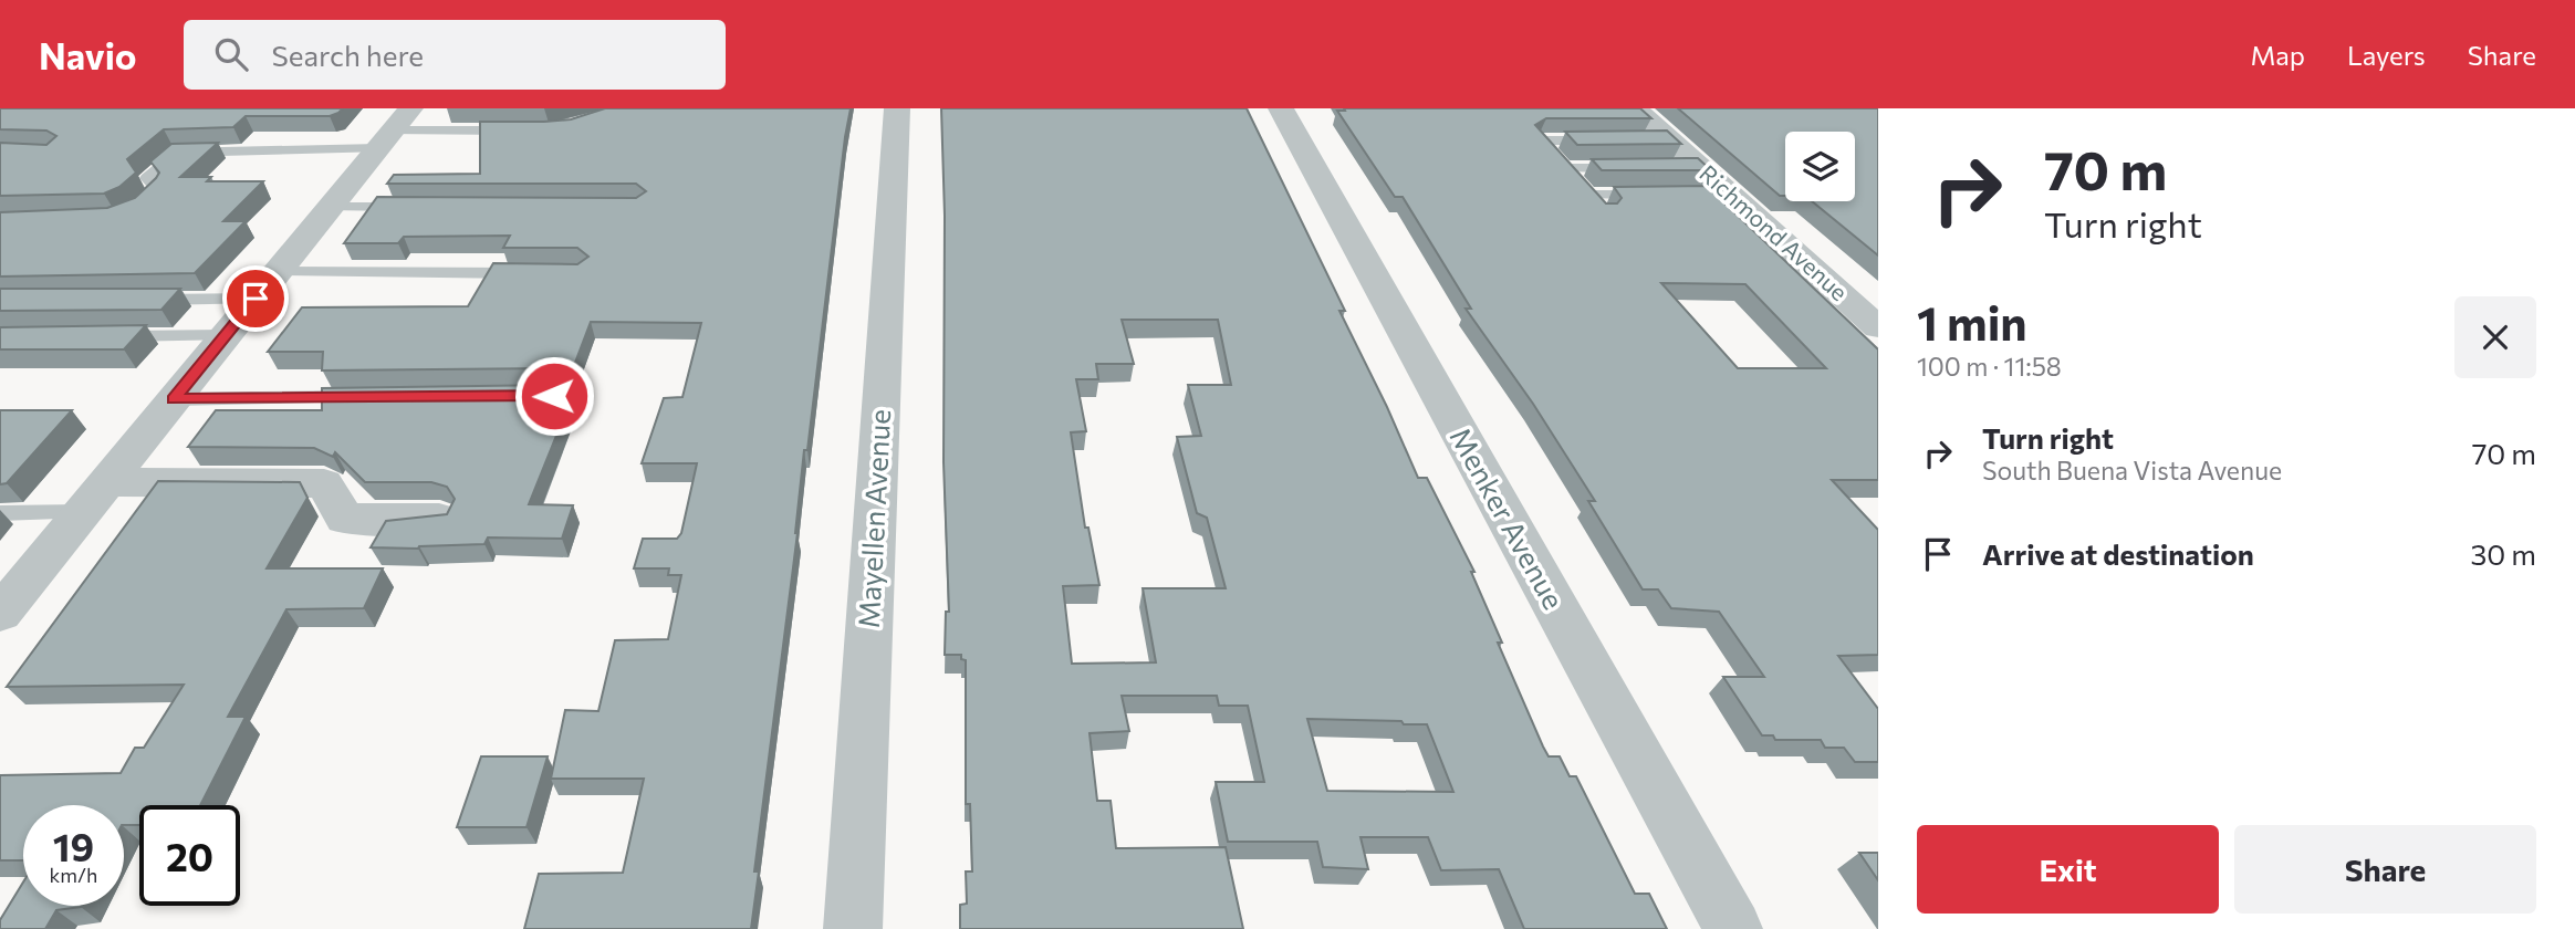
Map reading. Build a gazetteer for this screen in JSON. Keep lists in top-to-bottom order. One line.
{"streets":{"street":["Richmond Avenue","Mayellen Avenue","Menker Avenue"]},"page":{"header":"Navio","search":"Search here","nav":["Map","Layers","Share"],"turn":["70 m","Turn right"],"heading":["1 min","100 m · 11:58"],"list":[{"name":"Turn right","note":"South Buena Vista Avenue","value":"70 m"},{"name":"Arrive at destination","value":"30 m"}],"speed":"19 km/h","limit":"20","buttons":["Exit","Share"]}}
